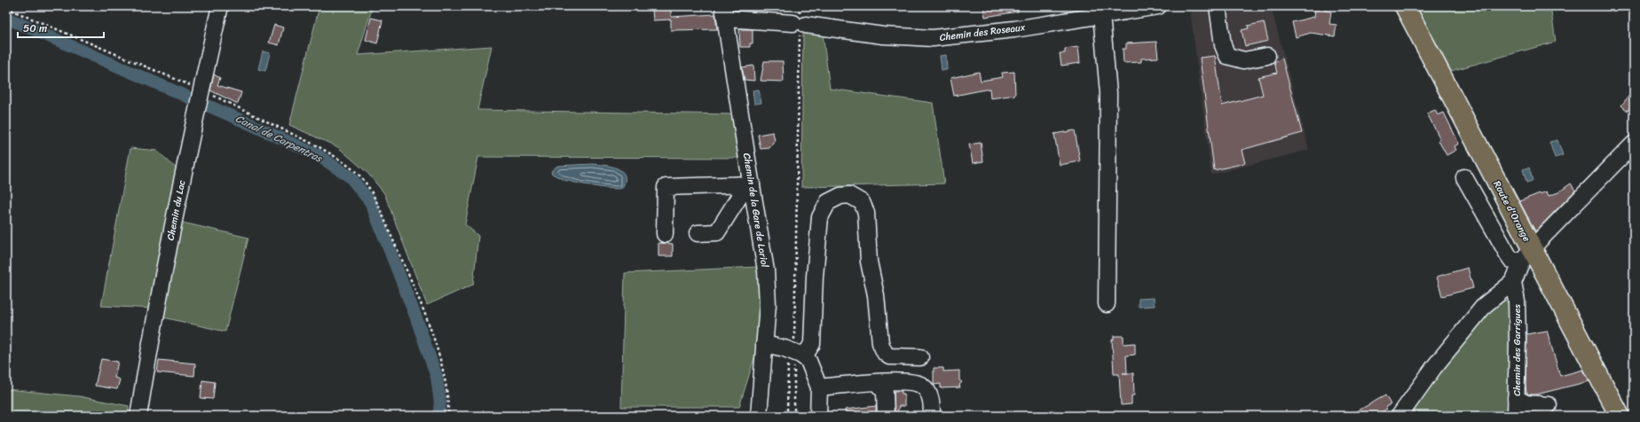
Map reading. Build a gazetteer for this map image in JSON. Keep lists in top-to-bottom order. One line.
{"streets":{"main road":["Route d'Orange"],"street":["Chemin des Roseaux","Chemin du Lac","Chemin de la Gare de Loriol","Chemin des Garrigues"]},"crossings":[["Chemin des Roseaux","Chemin de la Gare de Loriol"]],"water":["Canal de Carpentras"],"scale_bar":"50 m"}
